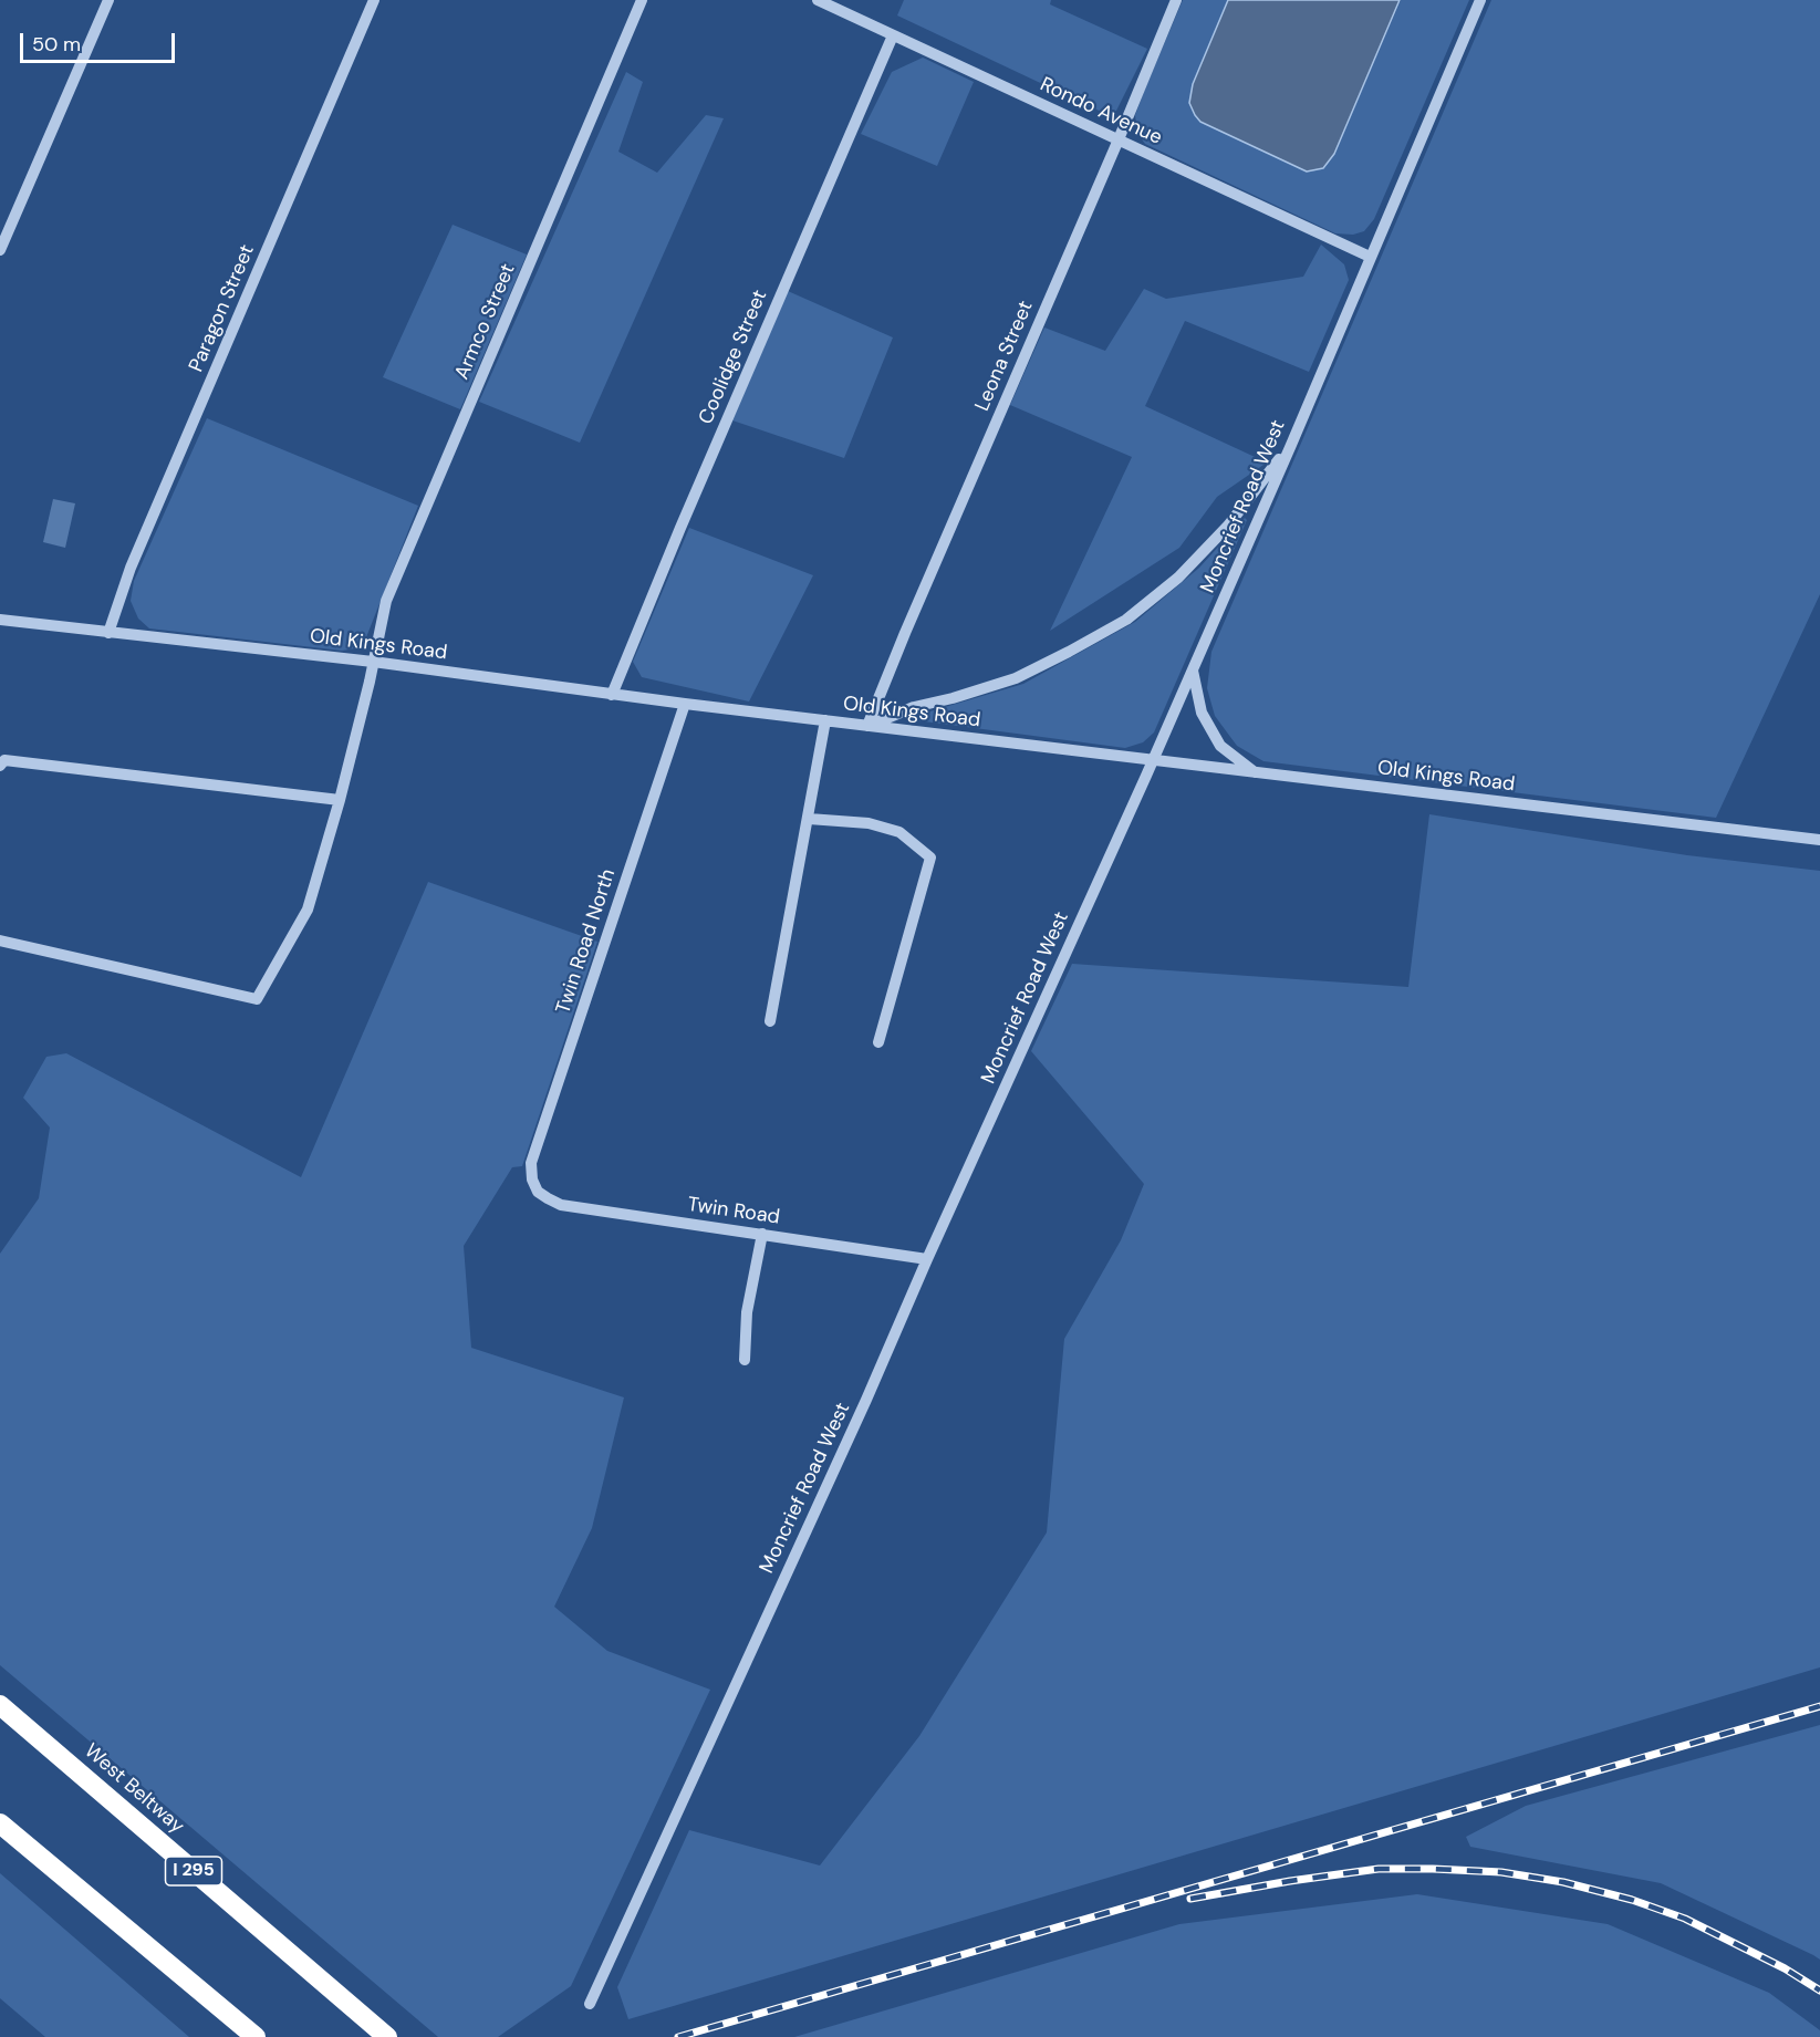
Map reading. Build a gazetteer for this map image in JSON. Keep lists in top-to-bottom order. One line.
{"streets":{"highway":["West Beltway","I 295"],"street":["Rondo Avenue","Paragon Street","Armco Street","Leona Street","Coolidge Street","Moncrief Road West","Old Kings Road","Twin Road North","Twin Road"]},"crossings":[["Rondo Avenue","Leona Street"],["Rondo Avenue","Coolidge Street"],["Rondo Avenue","Moncrief Road West"],["Paragon Street","Old Kings Road"],["Armco Street","Old Kings Road"],["Leona Street","Old Kings Road"],["Coolidge Street","Old Kings Road"],["Moncrief Road West","Old Kings Road"],["Moncrief Road West","Twin Road"],["Old Kings Road","Twin Road North"],["Twin Road North","Twin Road"]],"scale_bar":"50 m"}
